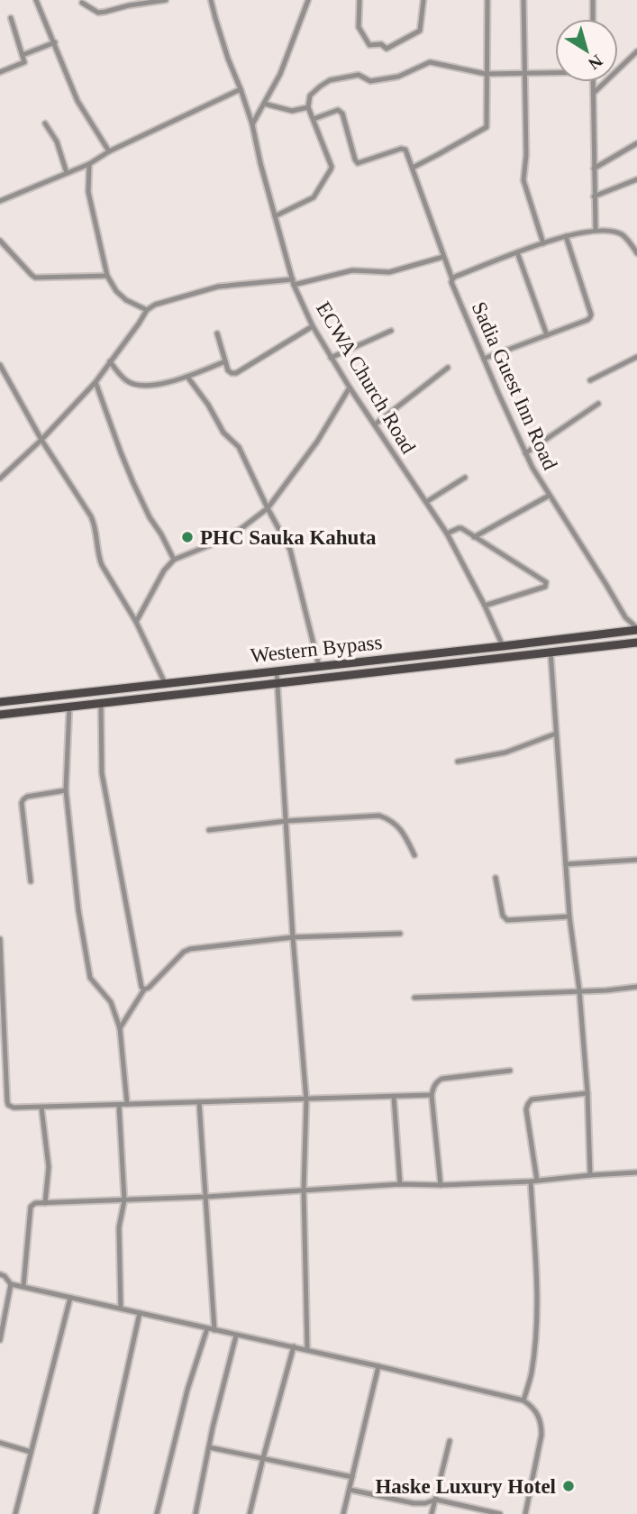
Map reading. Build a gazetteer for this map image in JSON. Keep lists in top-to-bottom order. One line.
{"streets":{"main road":["Western Bypass"],"street":["ECWA Church Road","Sadia Guest Inn Road"]},"crossings":[["ECWA Church Road","Western Bypass"],["Sadia Guest Inn Road","Western Bypass"]],"places":["PHC Sauka Kahuta","Haske Luxury Hotel"],"north":"bottom right"}
